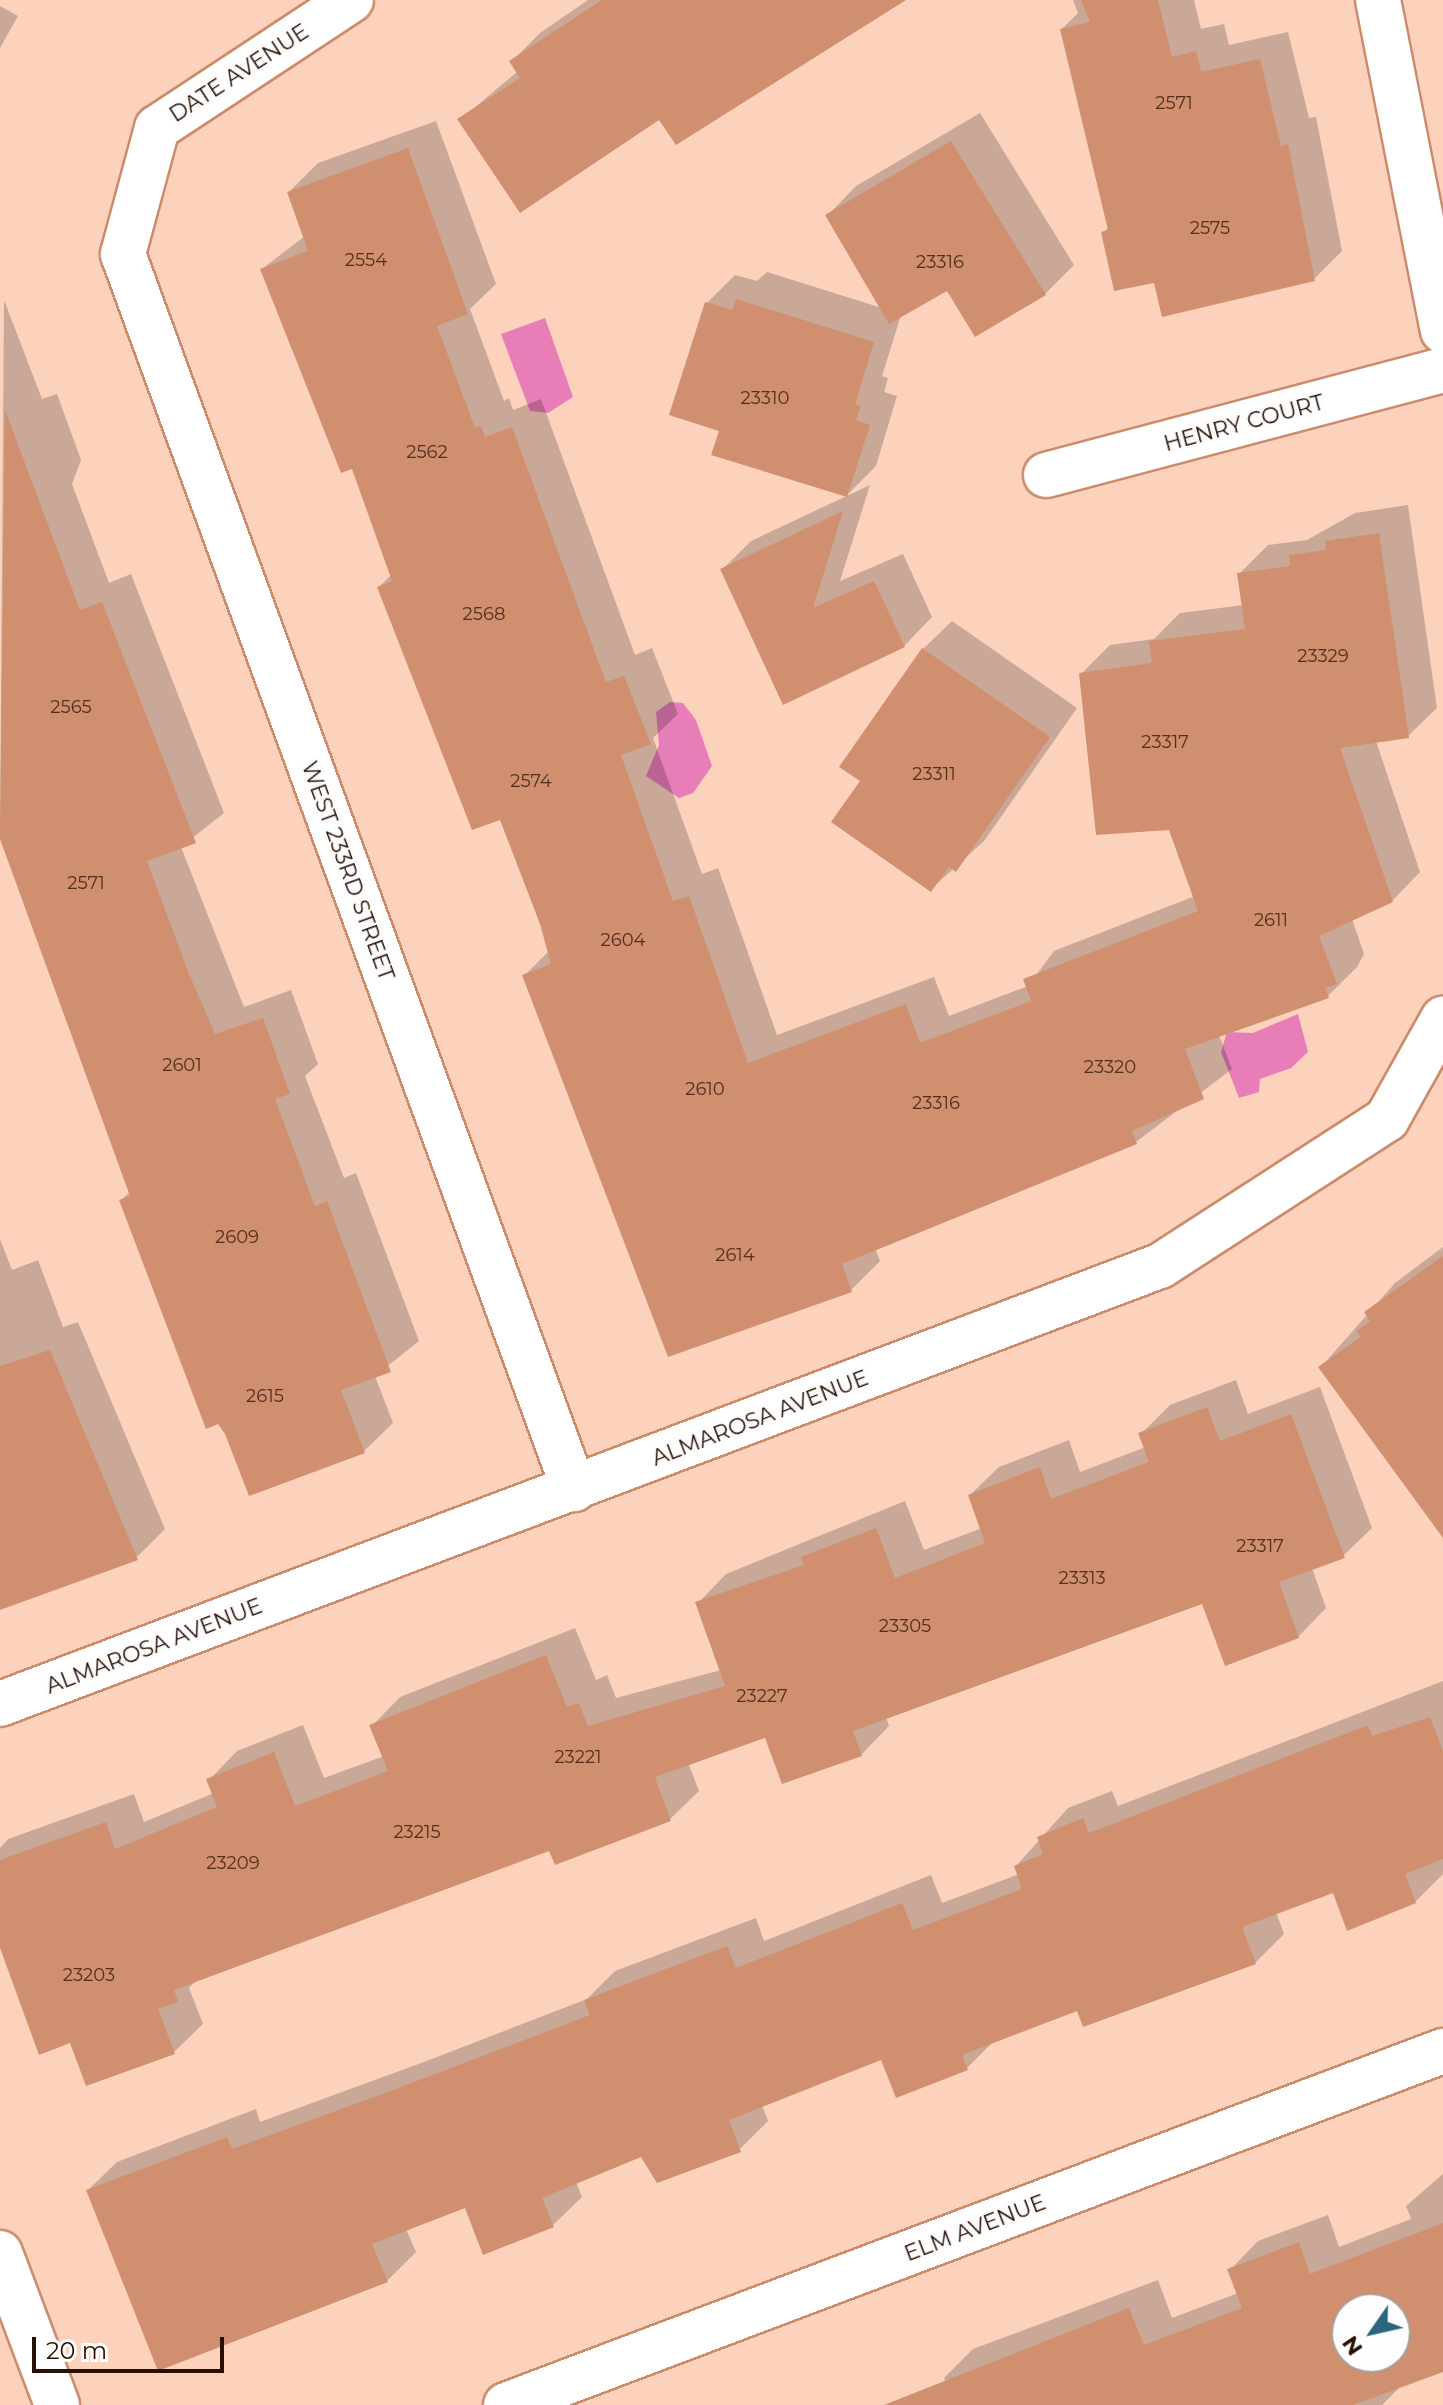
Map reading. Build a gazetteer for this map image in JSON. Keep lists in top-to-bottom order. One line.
{"streets":{"street":["DATE AVENUE","HENRY COURT","WEST 233RD STREET","ALMAROSA AVENUE","ELM AVENUE"]},"crossings":[["DATE AVENUE","WEST 233RD STREET"],["WEST 233RD STREET","ALMAROSA AVENUE"]],"house_numbers":["2571","2575","2554","23316","23310","2562","2568","23329","2565","23317","23311","2574","2571","2611","2604","2601","23320","2610","23316","2609","2614","2615","23317","23313","23305","23227","23221","23215","23209","23203"],"scale_bar":"20 m","north":"bottom left"}
